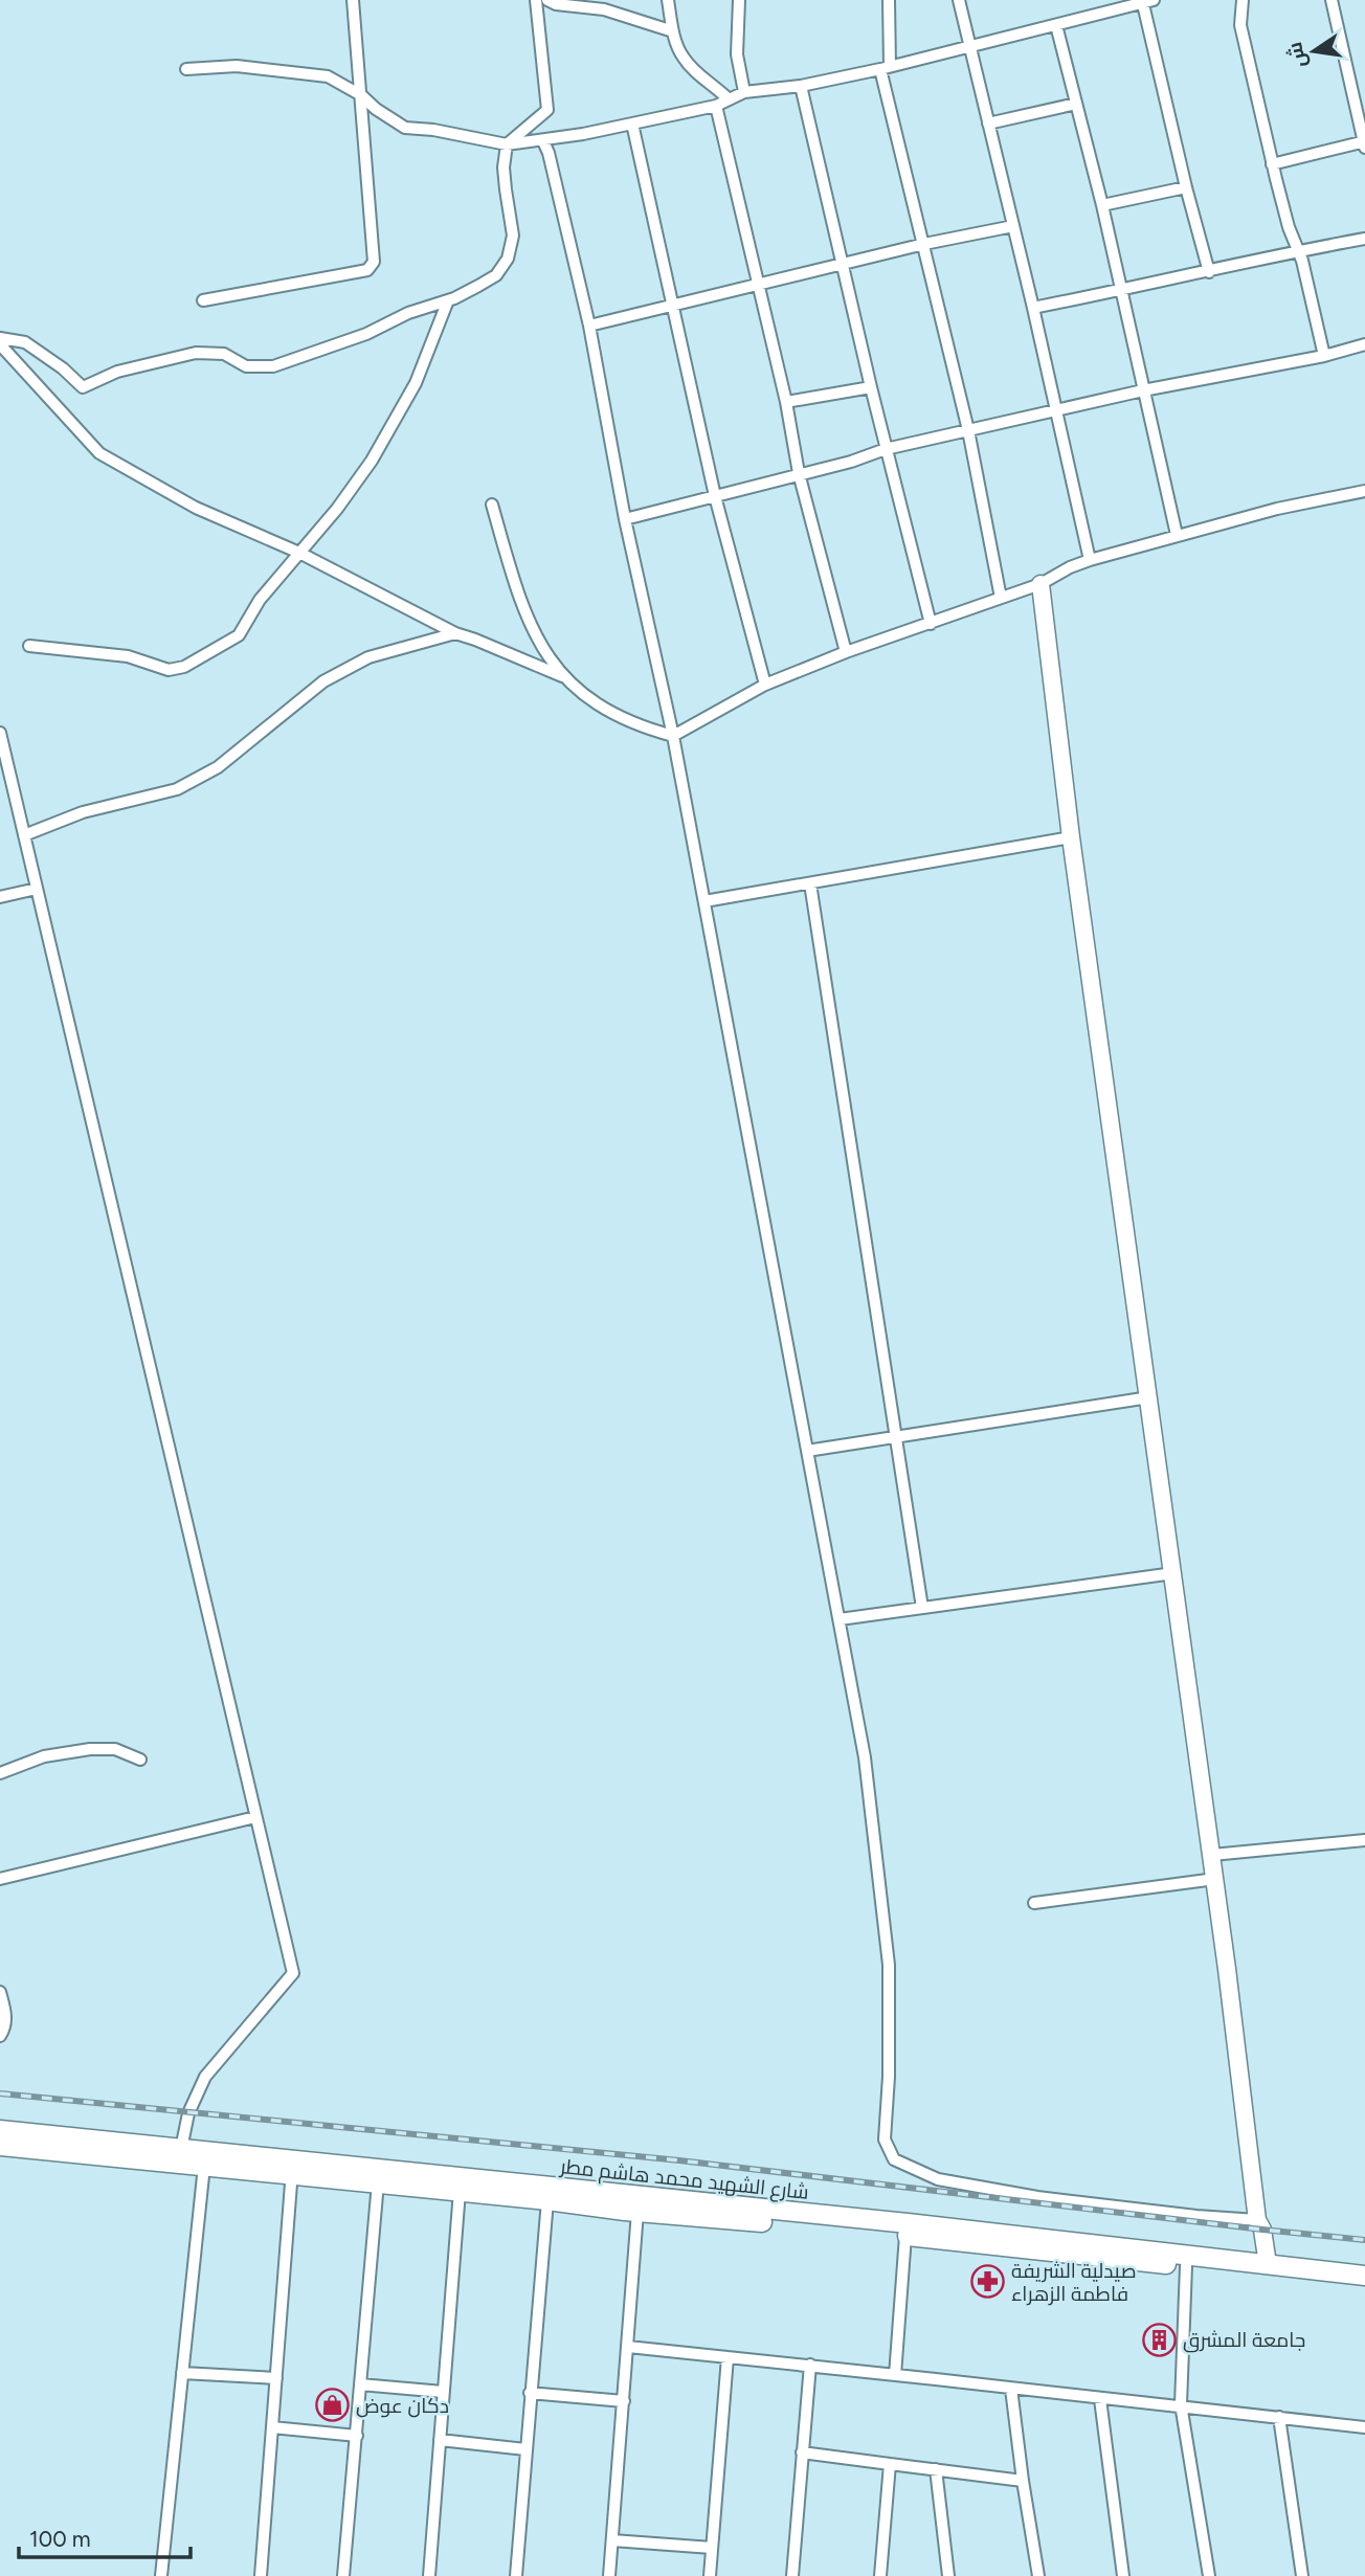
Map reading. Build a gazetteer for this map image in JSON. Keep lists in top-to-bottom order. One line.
{"streets":{"main road":["شارع الشهيد محمد هاشم مطر"]},"places":{"pharmacy":["صيدلية الشريفة فاطمة الزهراء"],"building":["جامعة المشرق"],"shop":["دكان عوض"]},"scale_bar":"100 m","north":"left"}
